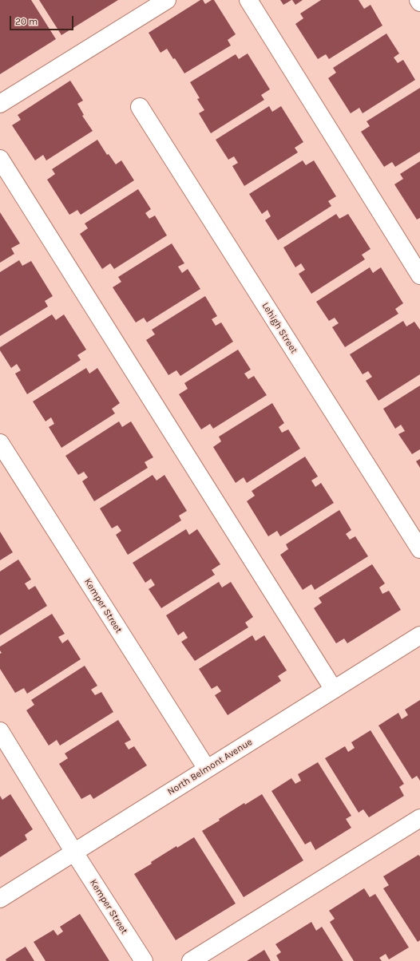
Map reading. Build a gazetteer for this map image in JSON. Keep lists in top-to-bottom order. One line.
{"streets":{"street":["Lehigh Street","Kemper Street","North Belmont Avenue"]},"crossings":[["Kemper Street","North Belmont Avenue"]],"scale_bar":"20 m"}
